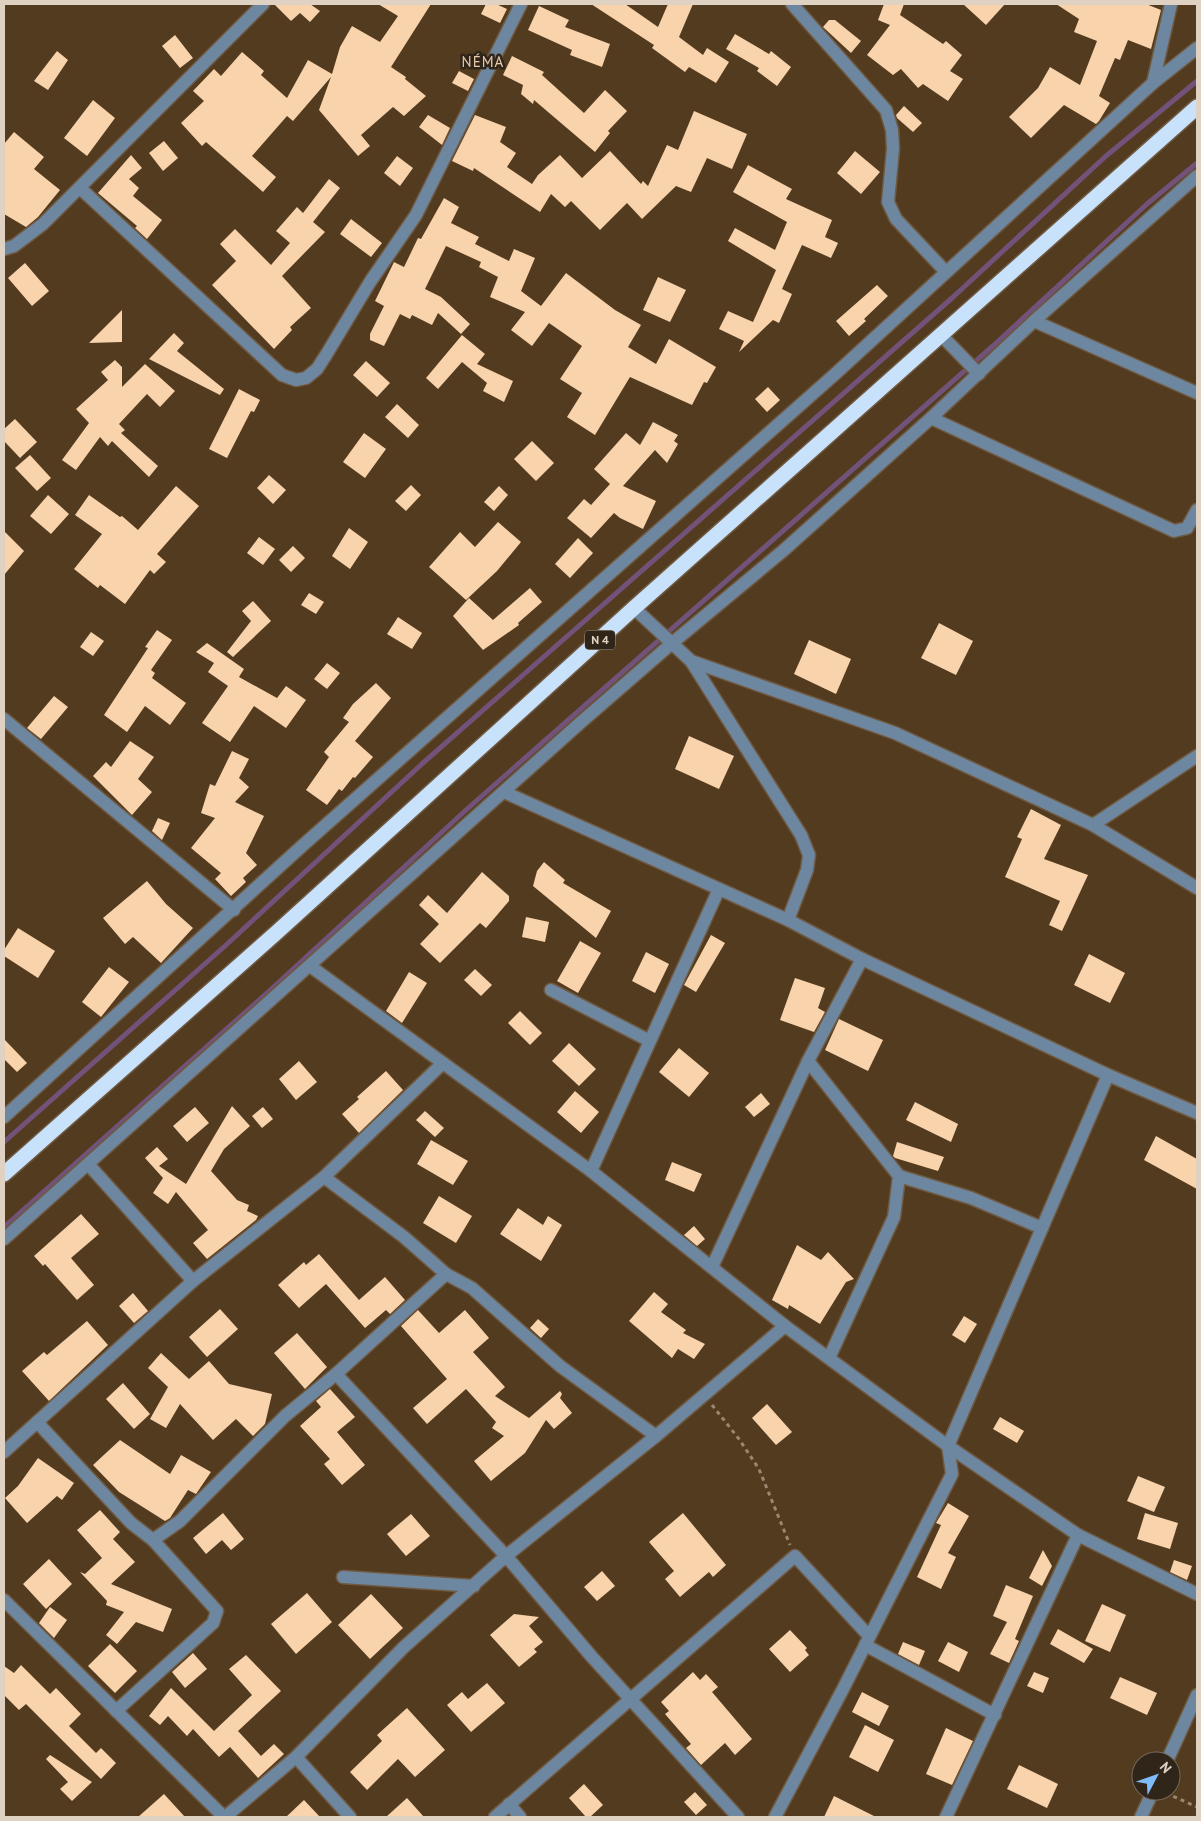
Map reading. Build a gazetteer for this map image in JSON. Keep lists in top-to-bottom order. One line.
{"streets":{"highway":["N 4"]},"districts":["NÉMA"],"north":"top right"}
